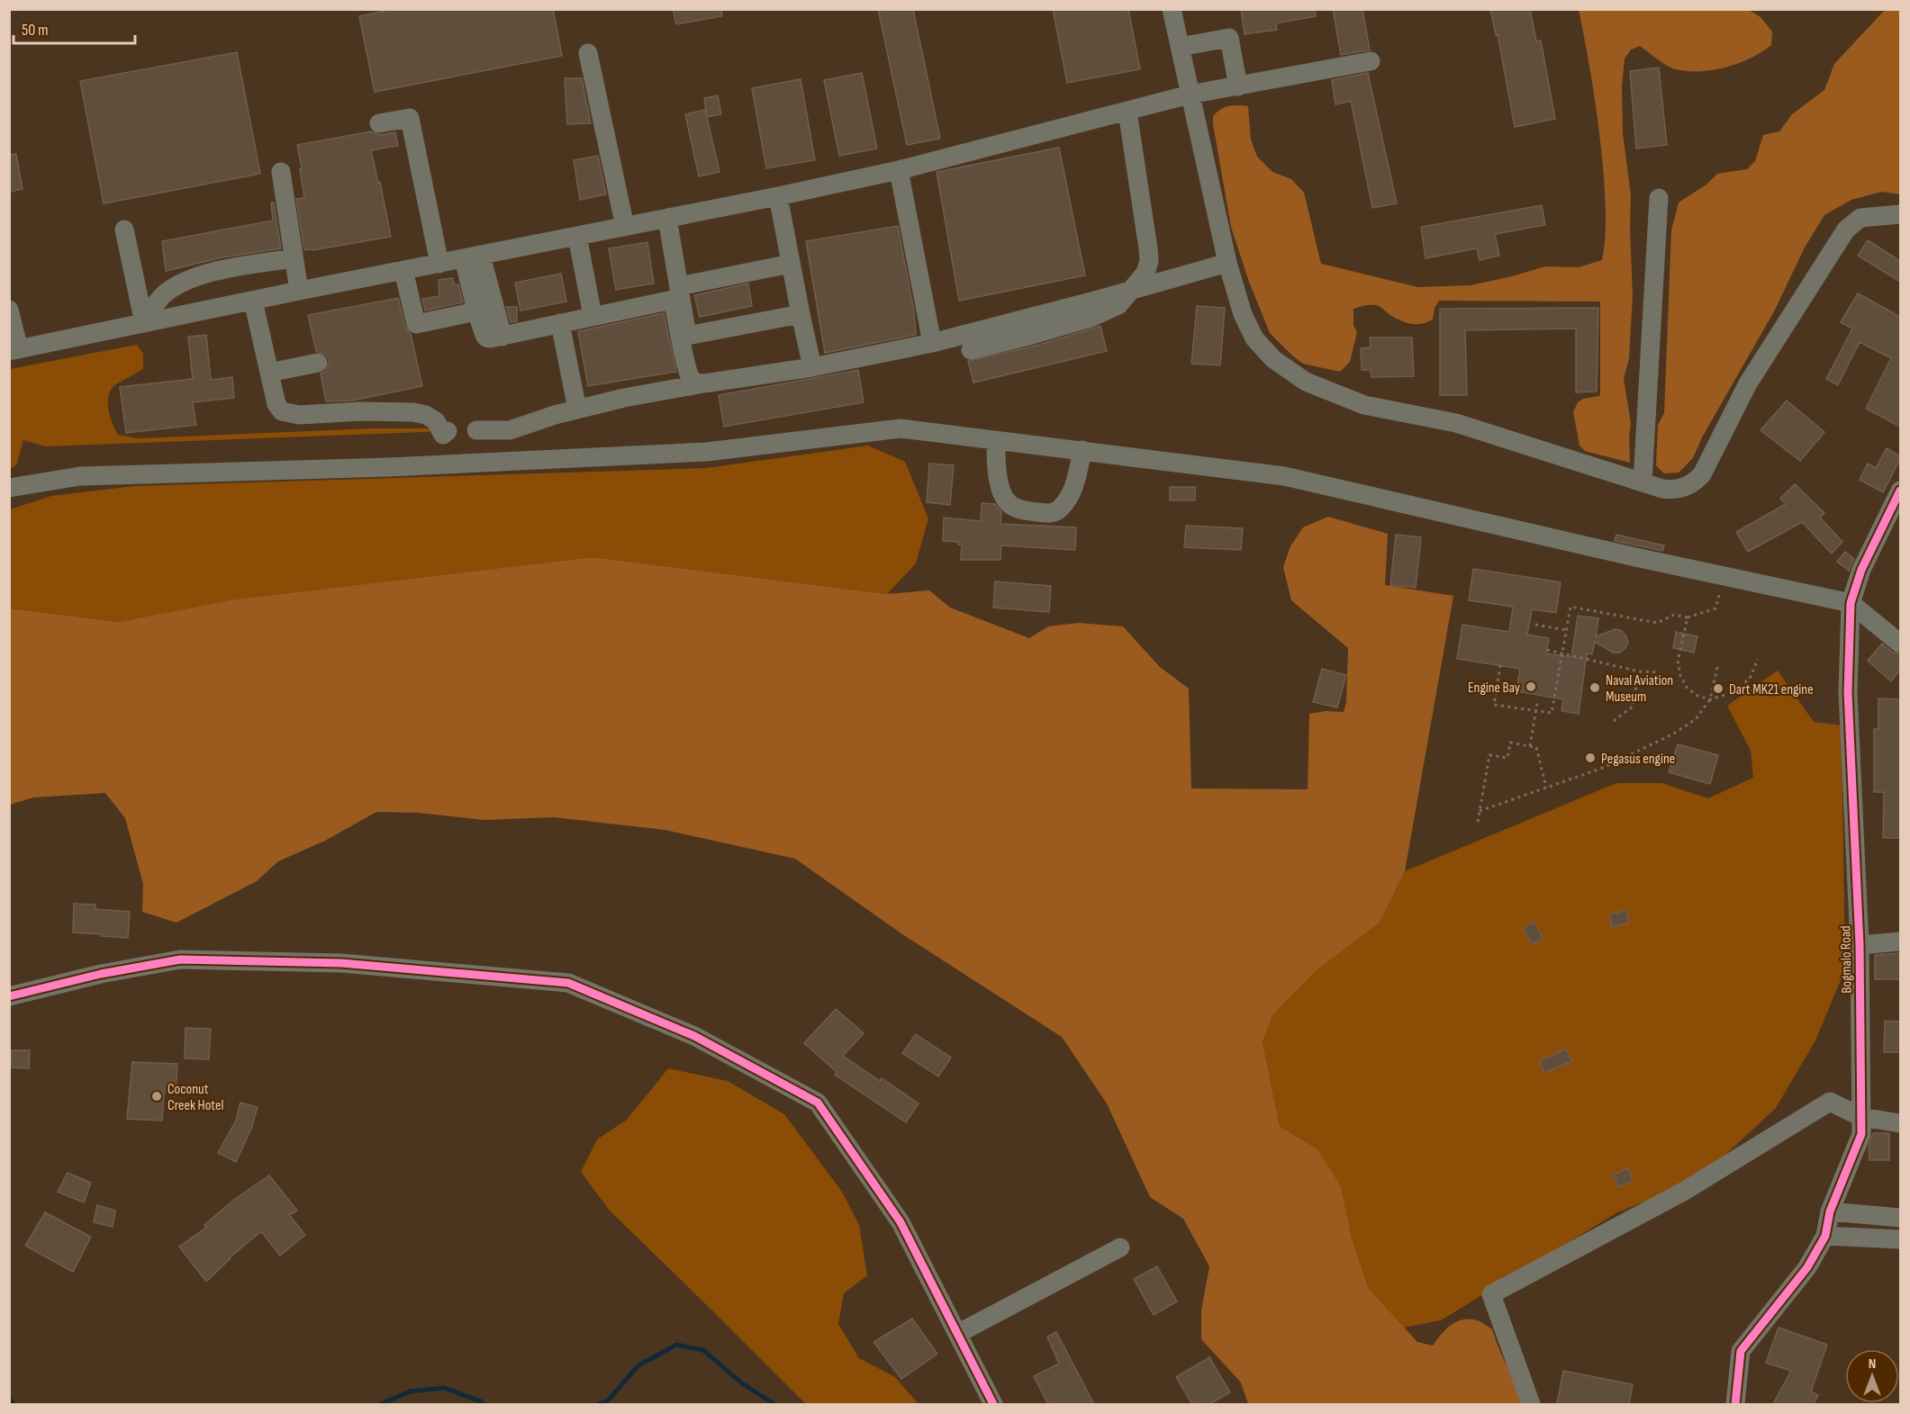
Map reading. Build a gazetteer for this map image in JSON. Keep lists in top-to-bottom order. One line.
{"streets":{"street":["Bogmalo Road"]},"places":["Engine Bay","Naval Aviation Museum","Dart MK21 engine","Pegasus engine","Coconut Creek Hotel"],"scale_bar":"50 m","north":"top"}
